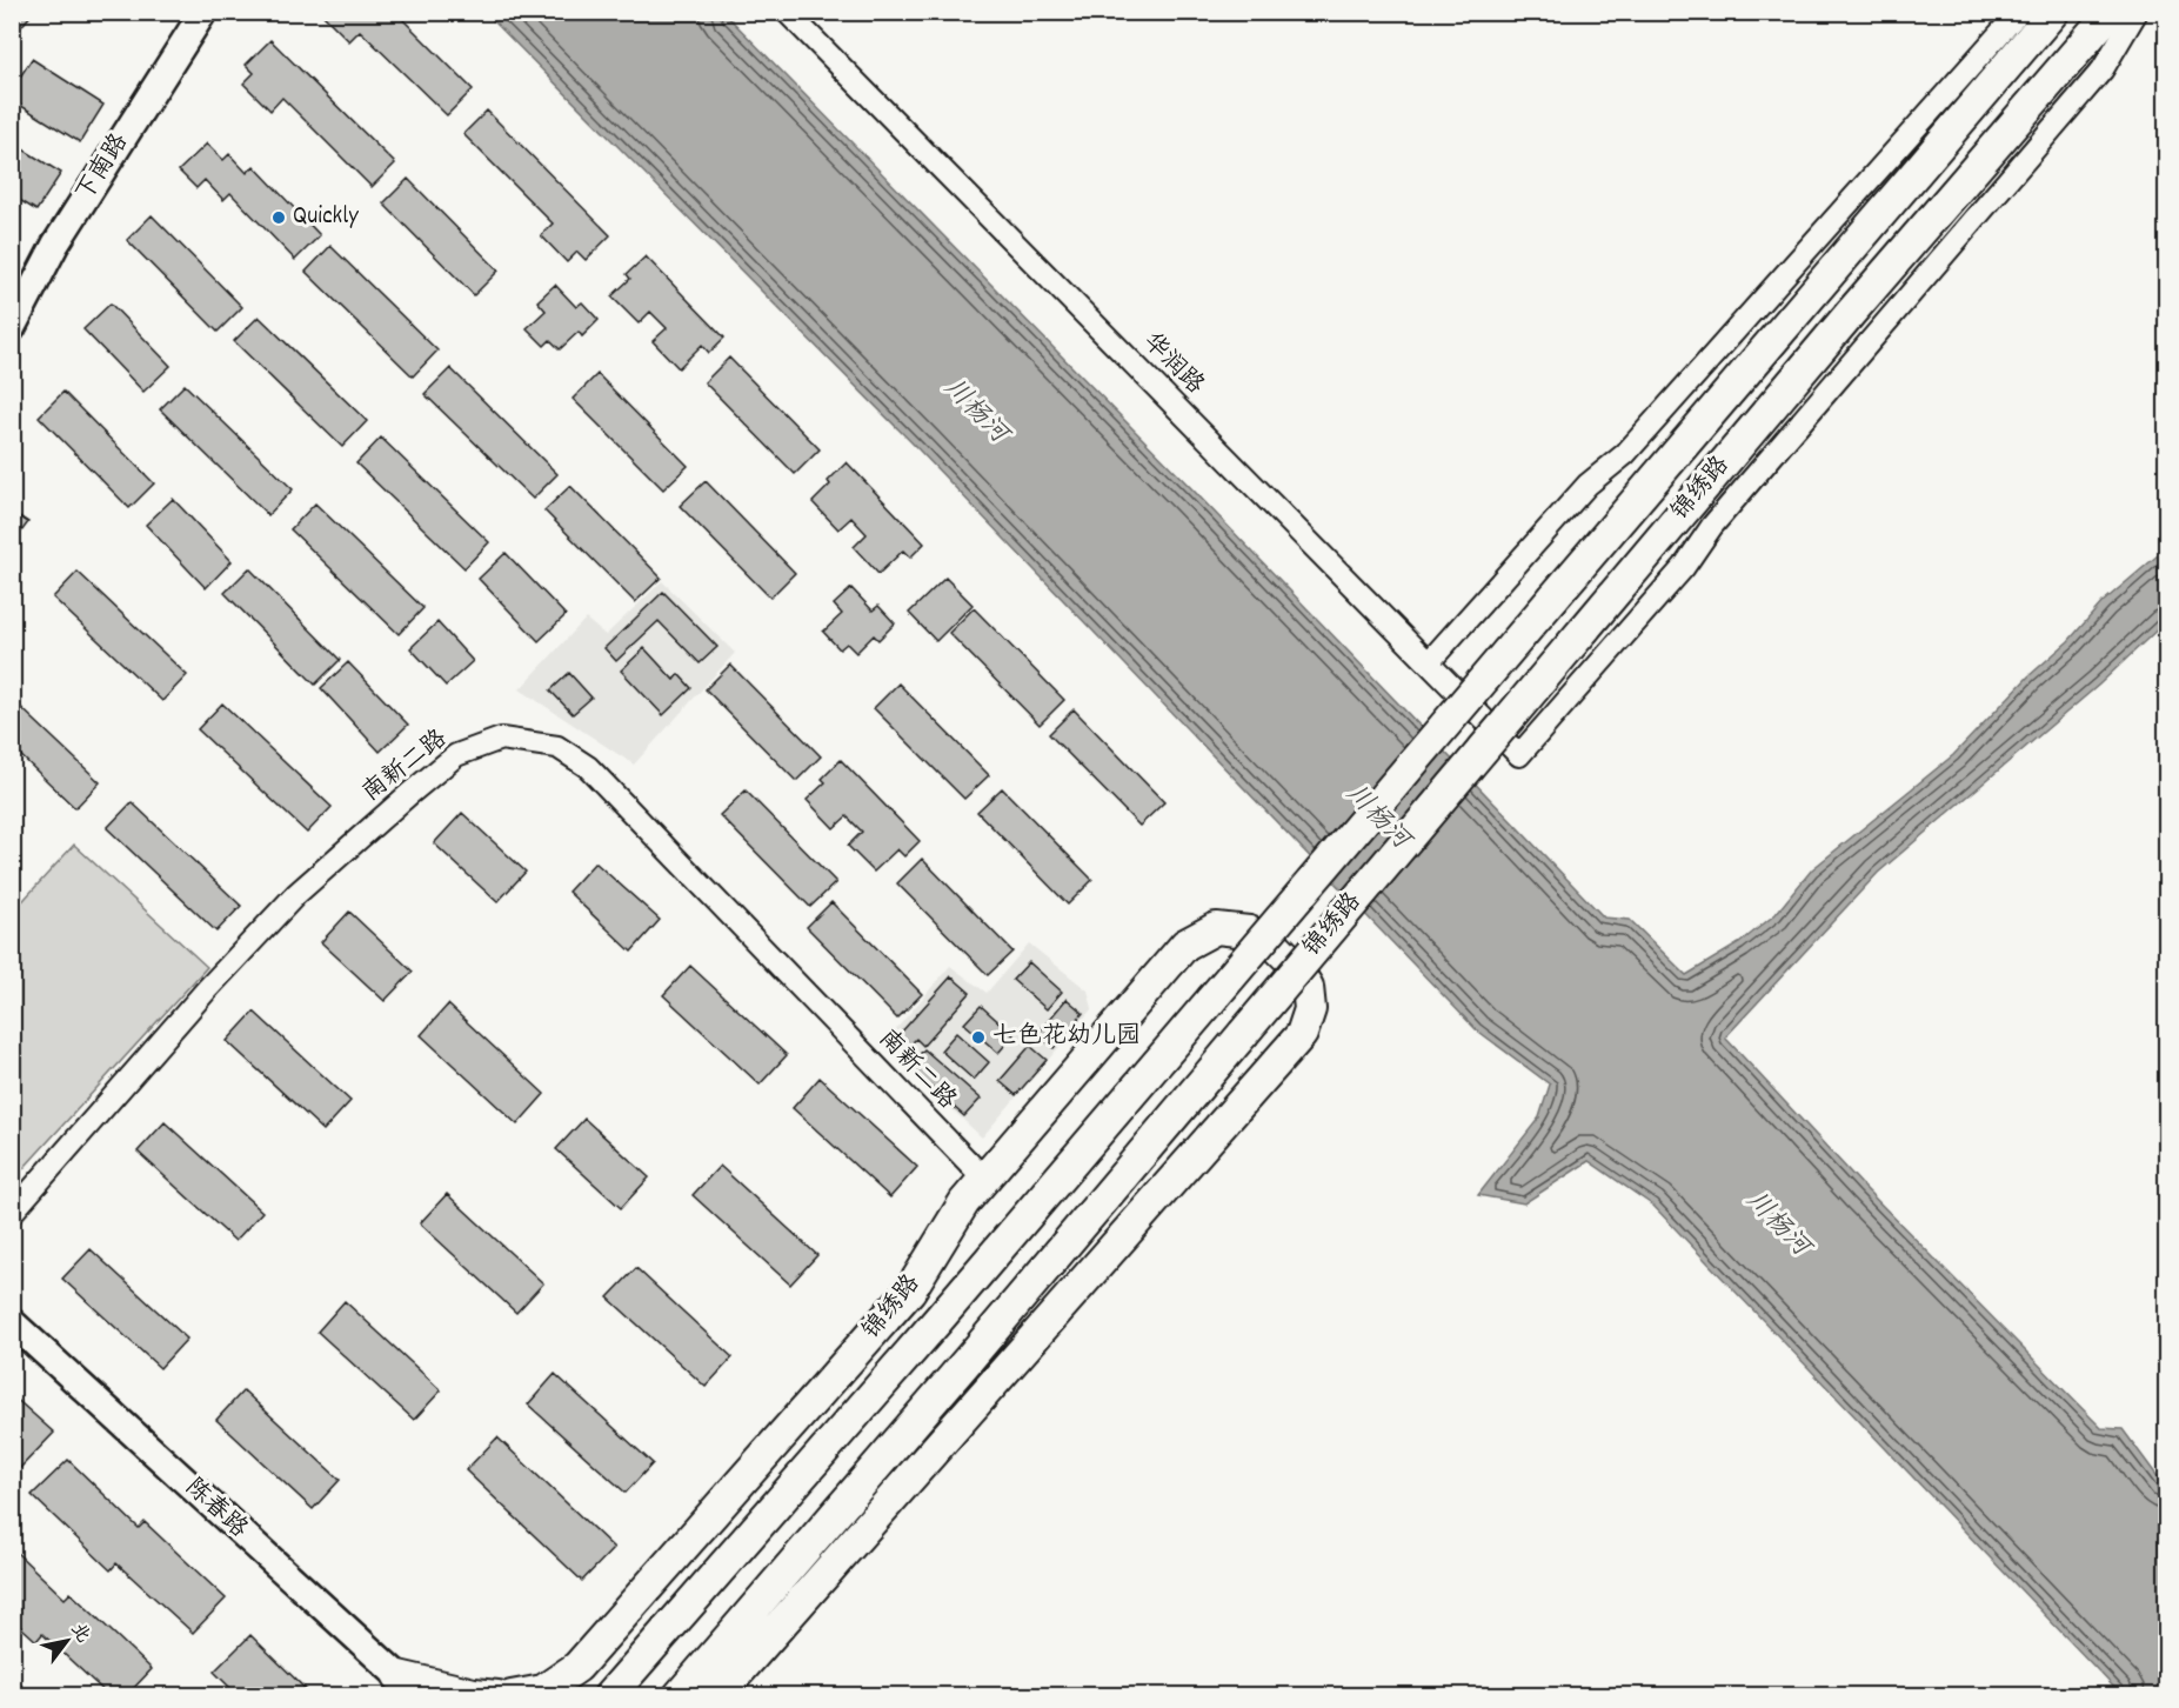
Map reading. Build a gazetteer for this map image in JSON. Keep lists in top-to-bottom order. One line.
{"streets":{"main road":["锦绣路"],"street":["下南路","华润路","南新二路","陈春路"]},"crossings":[["锦绣路","南新二路"]],"water":["川杨河"],"places":["Quickly","七色花幼儿园"],"north":"top right"}
